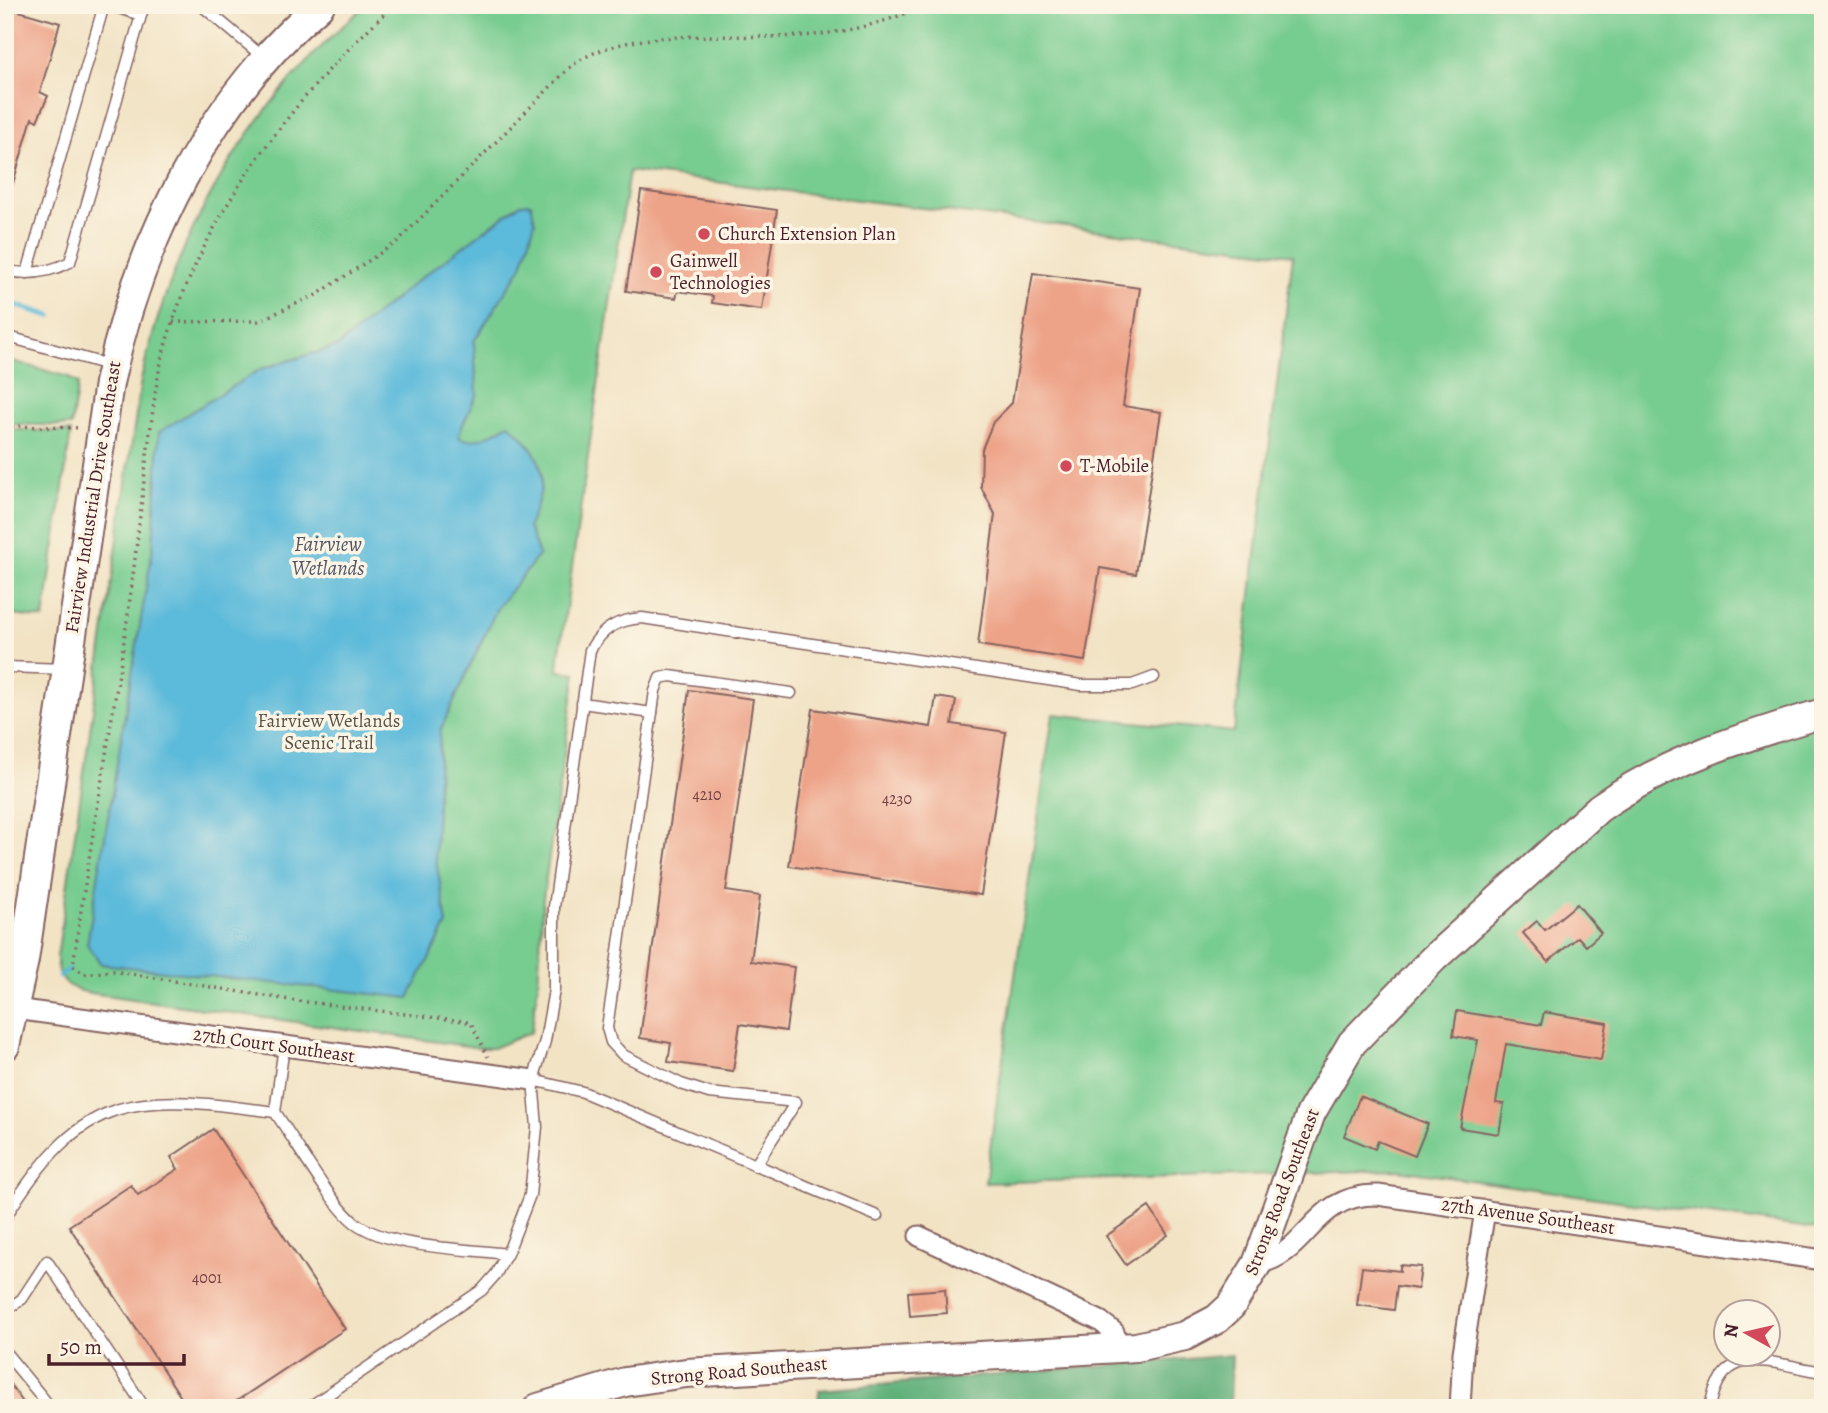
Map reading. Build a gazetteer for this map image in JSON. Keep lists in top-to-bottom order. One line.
{"streets":{"street":["Fairview Industrial Drive Southeast","27th Court Southeast","Strong Road Southeast","27th Avenue Southeast"]},"crossings":[["Fairview Industrial Drive Southeast","27th Court Southeast"],["Strong Road Southeast","27th Avenue Southeast"]],"water":["Fairview Wetlands"],"parks":["Fairview Wetlands Scenic Trail"],"places":["Church Extension Plan","Gainwell Technologies","T-Mobile"],"house_numbers":["4210","4230","4001"],"scale_bar":"50 m","north":"left"}
